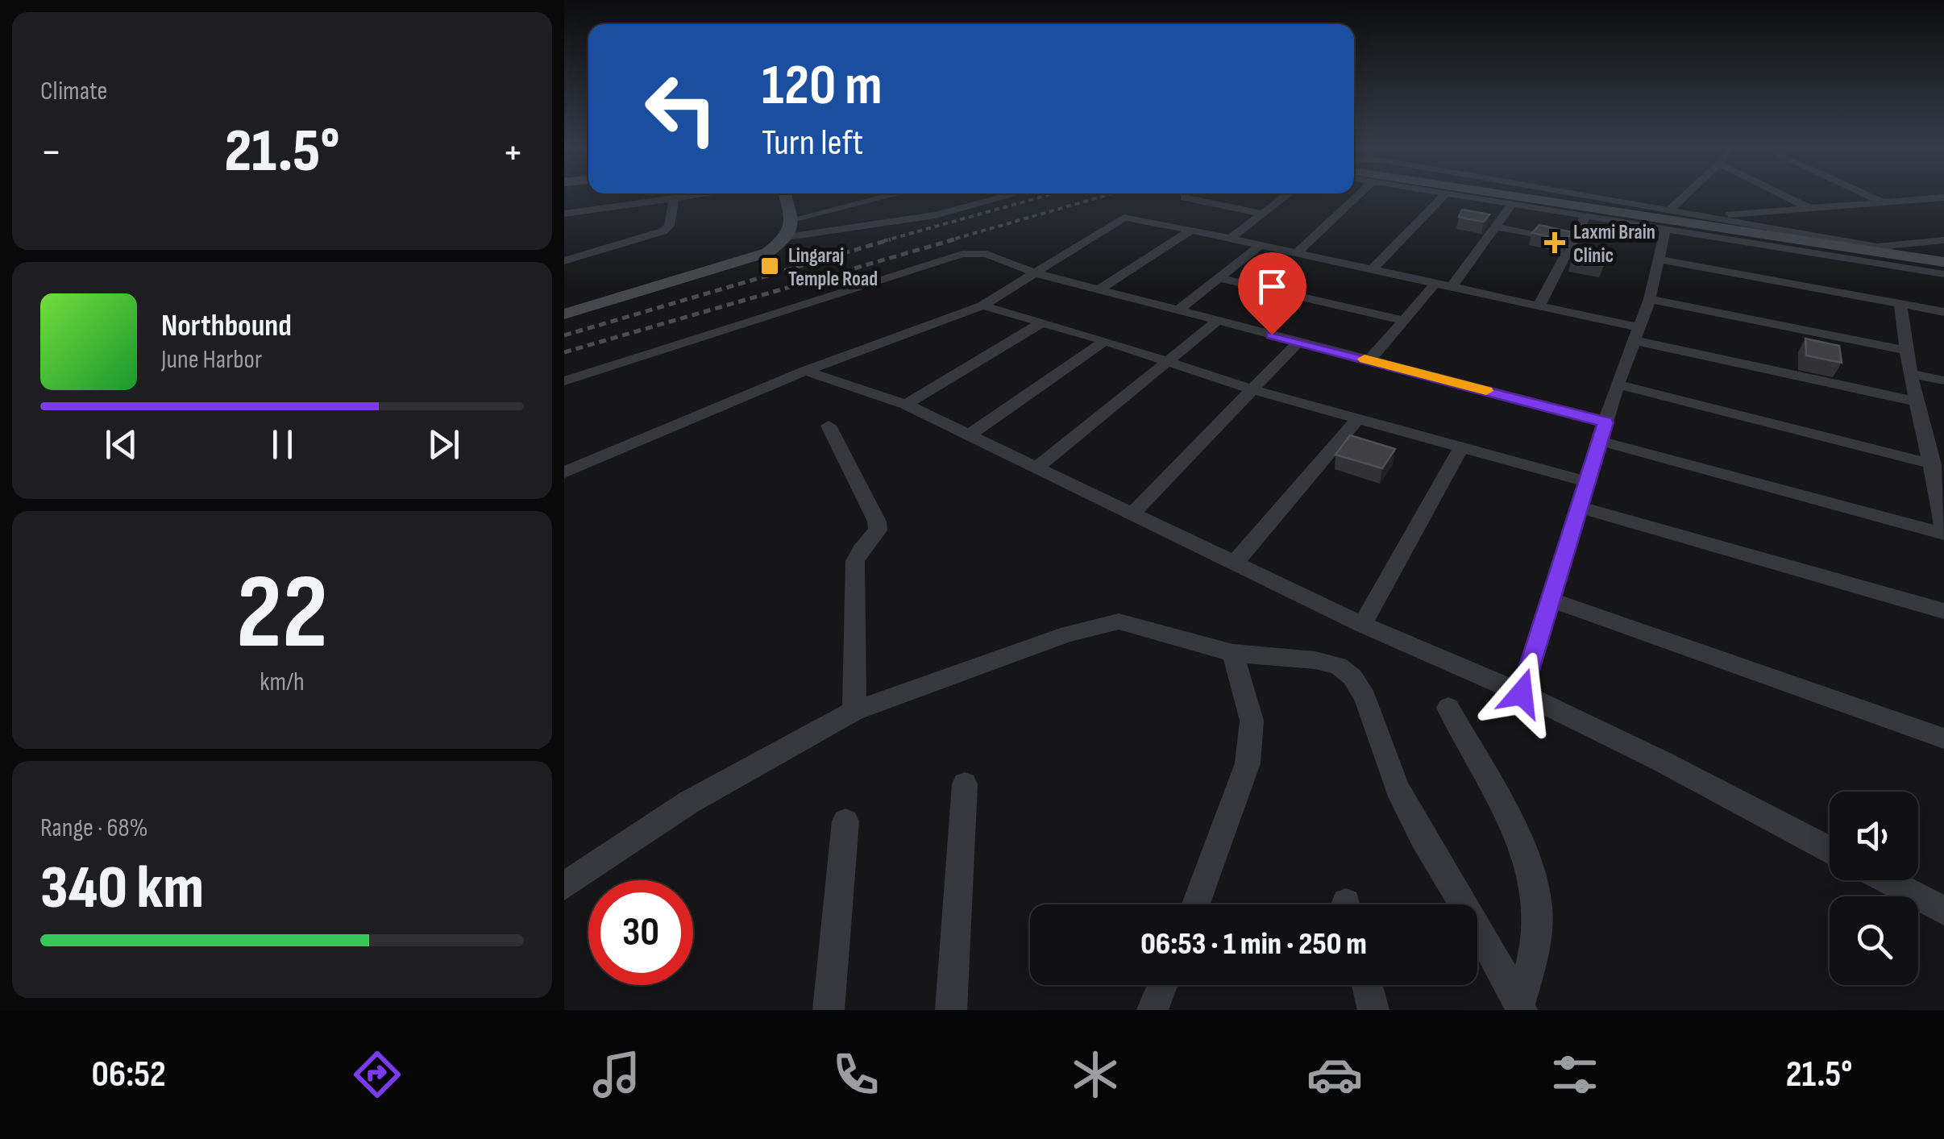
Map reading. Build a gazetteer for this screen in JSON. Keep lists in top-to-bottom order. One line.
{"places":{"health":["Laxmi Brain Clinic"],"transit":["Lingaraj Temple Road"]},"page":{"tile":["Climate",["22","km/h"],["Range · 68%","340 km"]],"turn":["120 m","Turn left"],"heat":["−","21.5°","+"],"song":["Northbound","June Harbor"],"limit":"30","trip":"06:53 · 1 min · 250 m","tabs":["06:52","21.5°"]}}
